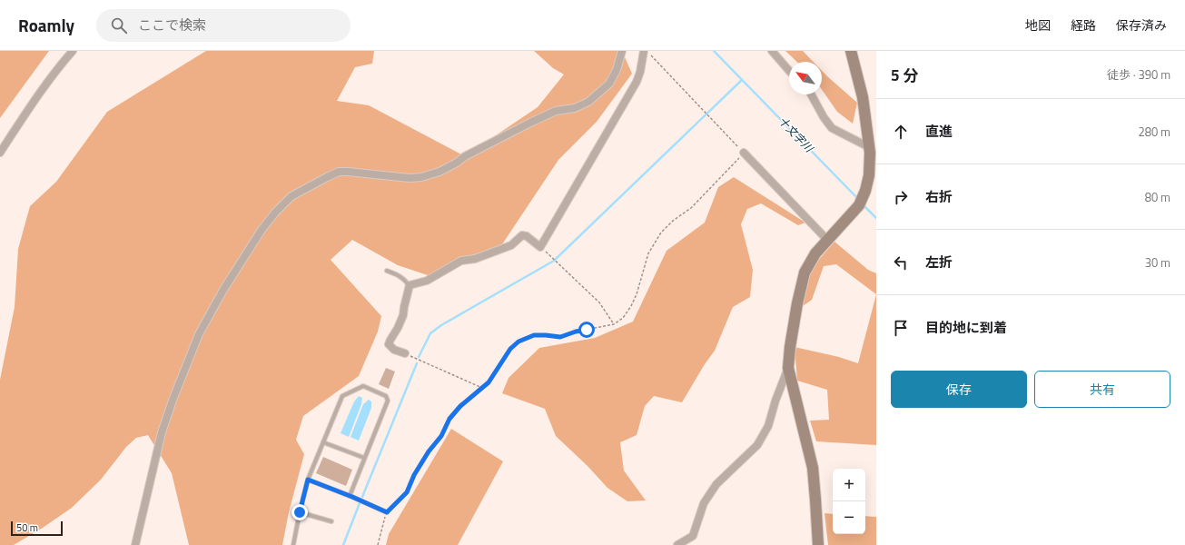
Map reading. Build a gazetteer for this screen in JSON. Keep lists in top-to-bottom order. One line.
{"water":["十文字川"],"scale_bar":"50 m","north":"top left","page":{"header":"Roamly","search":"ここで検索","nav":["地図","経路","保存済み"],"heading":["5 分","徒歩 · 390 m"],"list":[["直進","280 m"],["右折","80 m"],["左折","30 m"],"目的地に到着"],"buttons":["保存","共有"],"map_buttons":["+","−"],"scale":"50 m"}}
